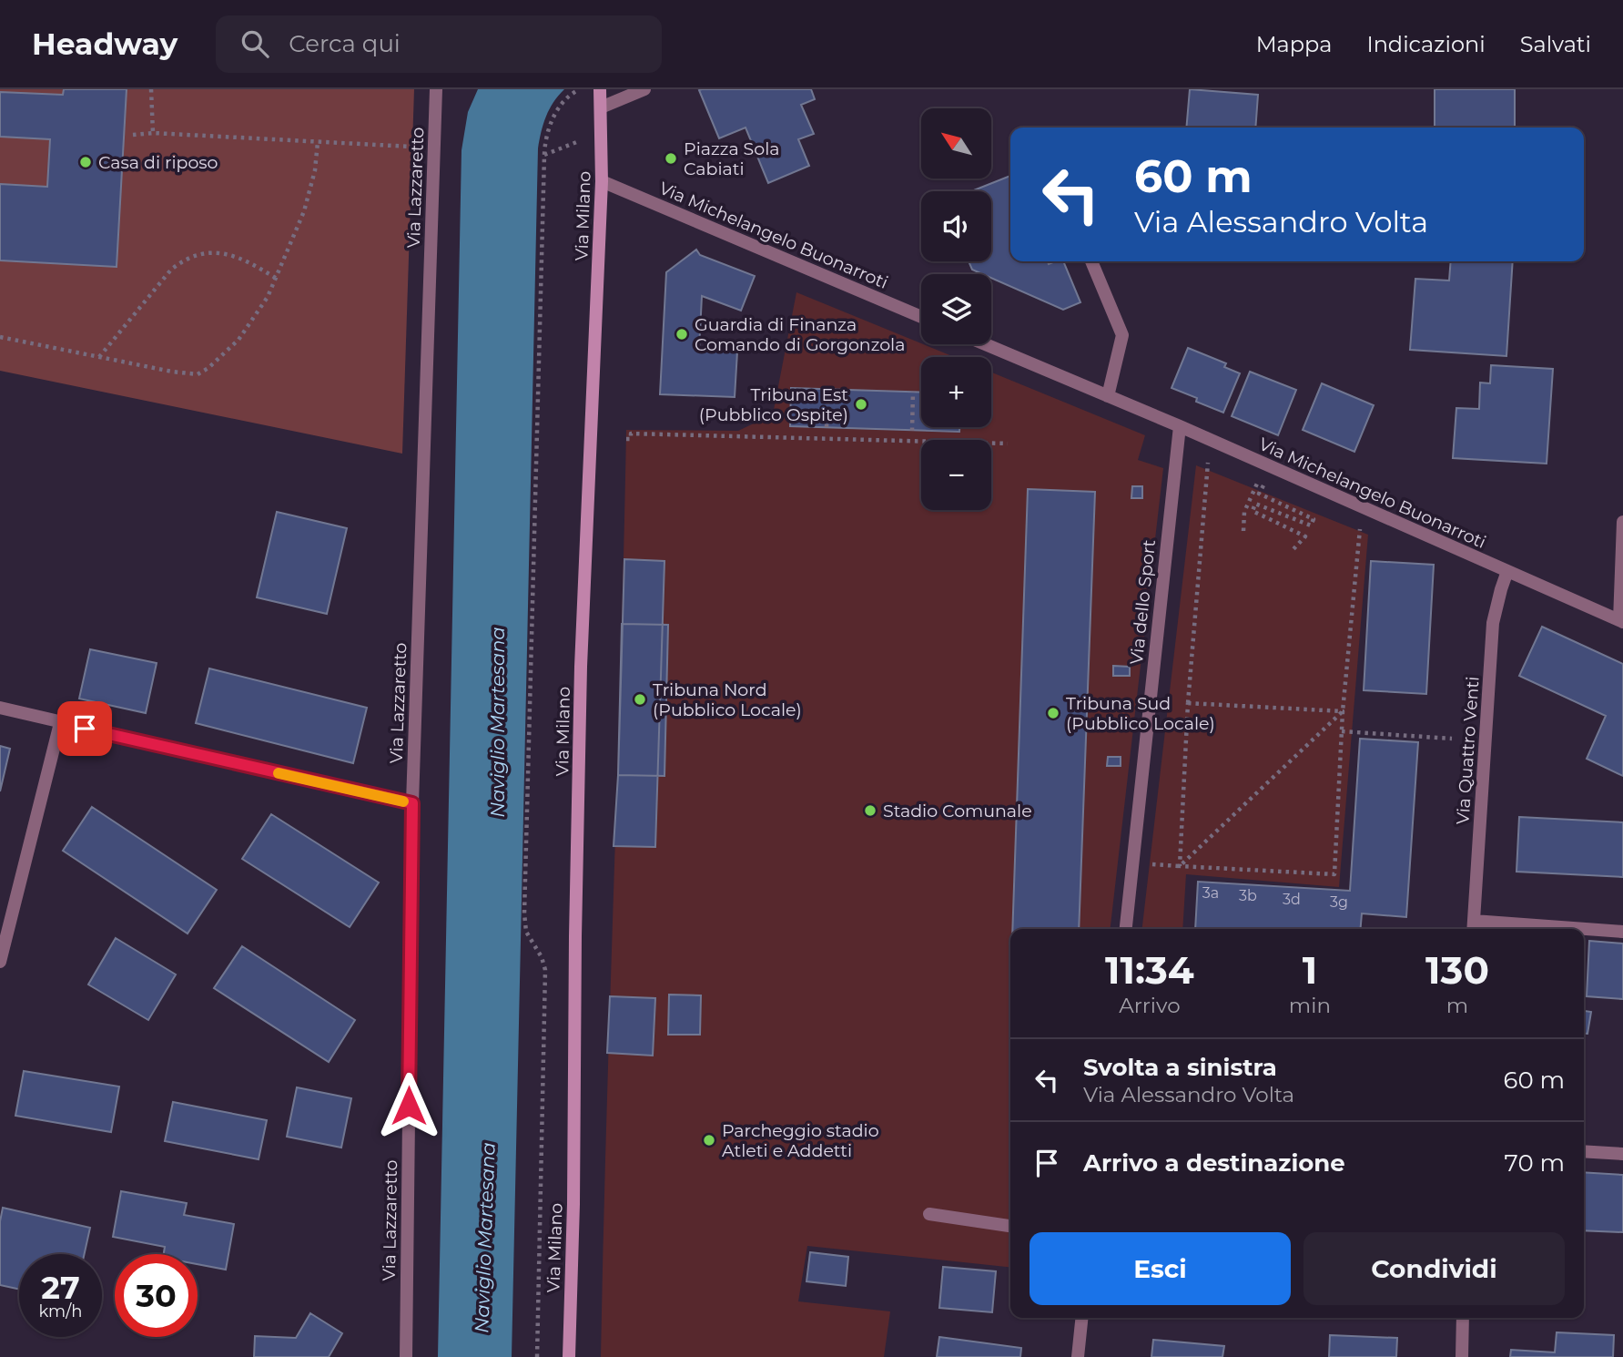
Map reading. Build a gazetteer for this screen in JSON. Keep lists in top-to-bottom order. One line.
{"streets":{"street":["Via Lazzaretto","Via Milano","Via Michelangelo Buonarroti","Via dello Sport","Via Quattro Venti"]},"crossings":[["Via Milano","Via Michelangelo Buonarroti"],["Via Michelangelo Buonarroti","Via dello Sport"],["Via Michelangelo Buonarroti","Via Quattro Venti"]],"water":["Naviglio Martesana"],"places":["Piazza Sola Cabiati","Casa di riposo","Guardia di Finanza Comando di Gorgonzola","Tribuna Est (Pubblico Ospite)","Tribuna Nord (Pubblico Locale)","Tribuna Sud (Pubblico Locale)","Stadio Comunale","Parcheggio stadio Atleti e Addetti"],"house_numbers":["3a","3b","3d","3g"],"north":"top left","page":{"header":"Headway","search":"Cerca qui","nav":["Mappa","Indicazioni","Salvati"],"map_buttons":["+","−"],"turn":["60 m","Via Alessandro Volta"],"eta":["11:34","Arrivo","1","min","130","m"],"list":[{"name":"Svolta a sinistra","note":"Via Alessandro Volta","value":"60 m"},{"name":"Arrivo a destinazione","value":"70 m"}],"buttons":["Esci","Condividi"],"speed":"27 km/h","limit":"30"}}
